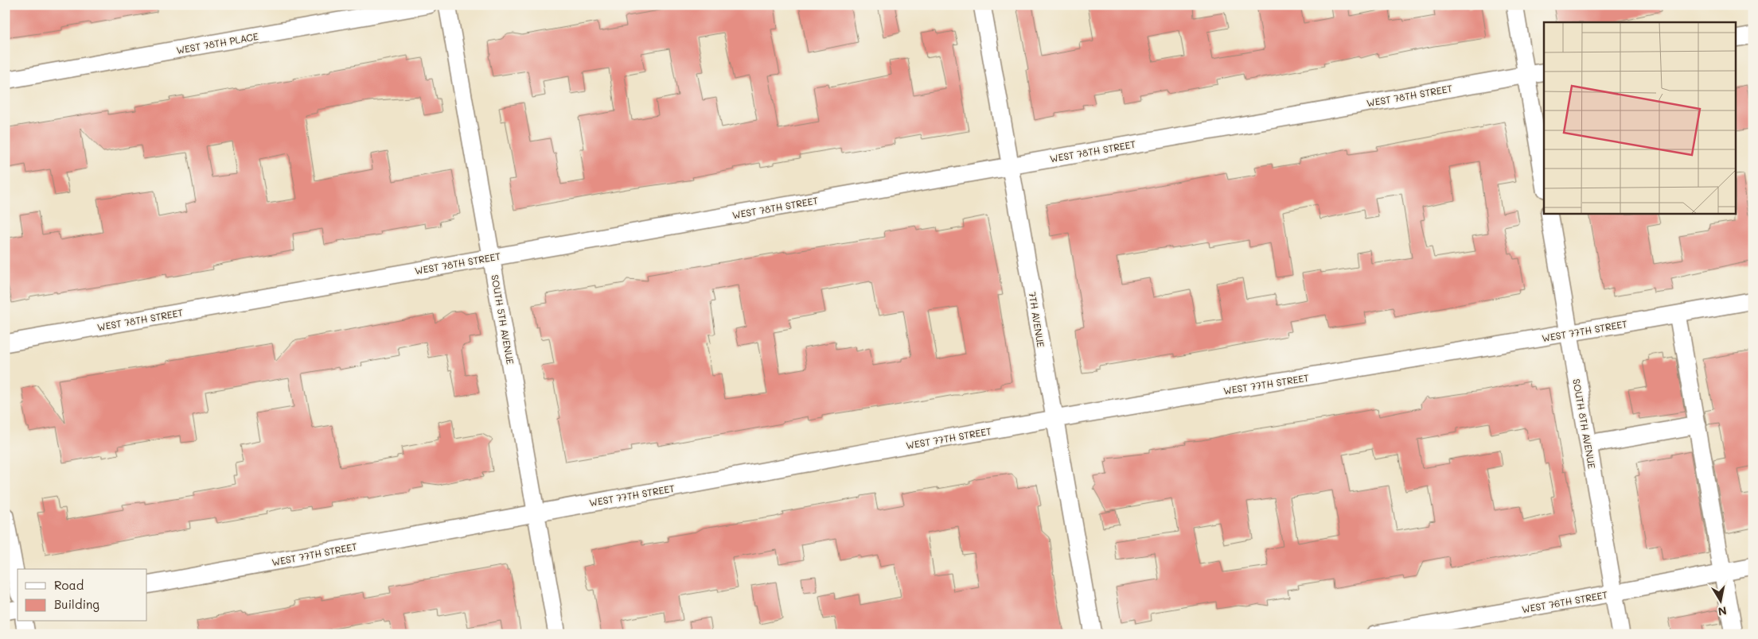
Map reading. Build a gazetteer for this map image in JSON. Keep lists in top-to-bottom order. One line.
{"streets":{"street":["WEST 78TH PLACE","WEST 78TH STREET","SOUTH 5TH AVENUE","7TH AVENUE","WEST 77TH STREET","SOUTH 8TH AVENUE","WEST 76TH STREET"]},"crossings":[["WEST 78TH STREET","SOUTH 5TH AVENUE"],["WEST 78TH STREET","7TH AVENUE"],["SOUTH 5TH AVENUE","WEST 77TH STREET"],["7TH AVENUE","WEST 77TH STREET"],["WEST 77TH STREET","SOUTH 8TH AVENUE"],["SOUTH 8TH AVENUE","WEST 76TH STREET"]],"legend":["Road","Building"],"north":"bottom"}
